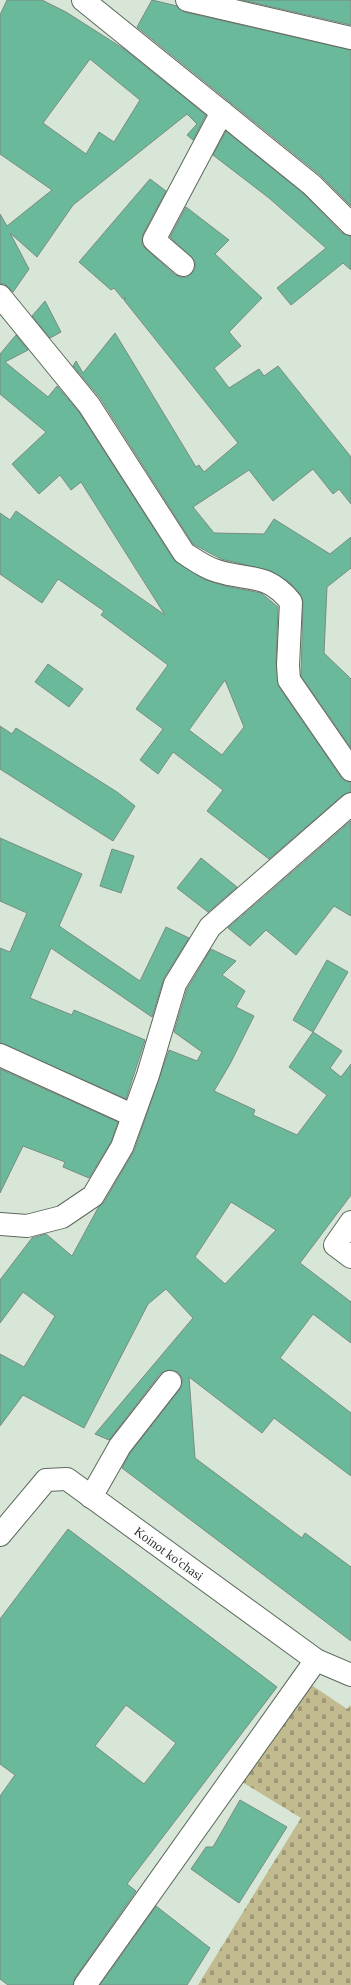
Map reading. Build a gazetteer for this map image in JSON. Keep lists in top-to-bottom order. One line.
{"streets":{"street":["Koinot ko'chasi"]}}
